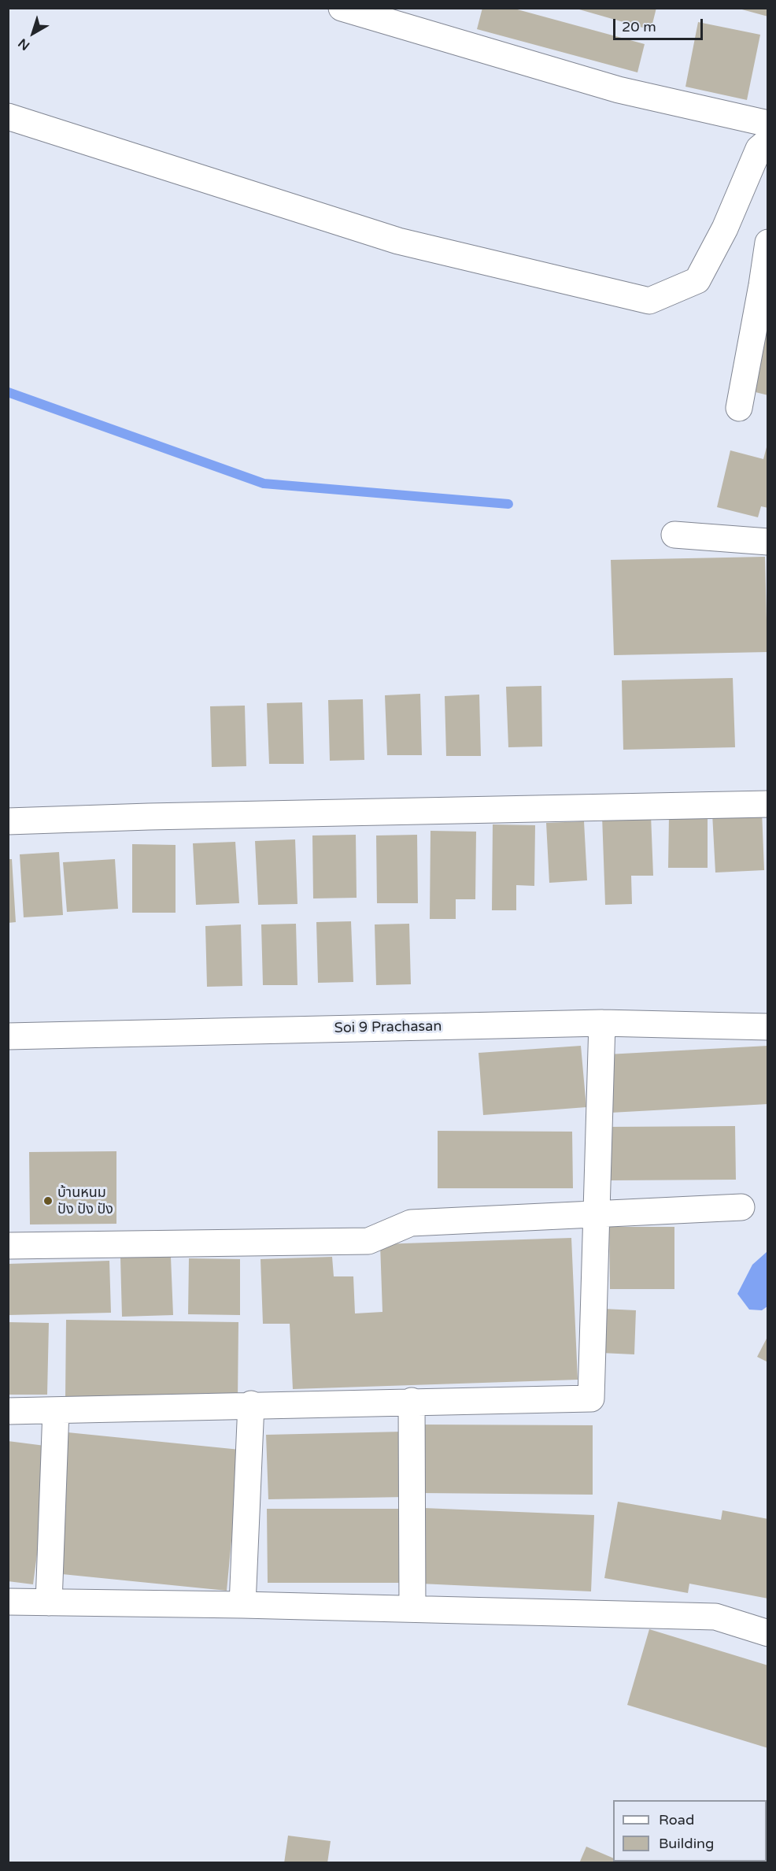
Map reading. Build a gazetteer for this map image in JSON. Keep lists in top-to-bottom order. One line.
{"streets":{"street":["Soi 9 Prachasan"]},"places":["บ้านหนม ปัง ปัง ปัง"],"legend":["Road","Building"],"scale_bar":"20 m","north":"bottom left"}
